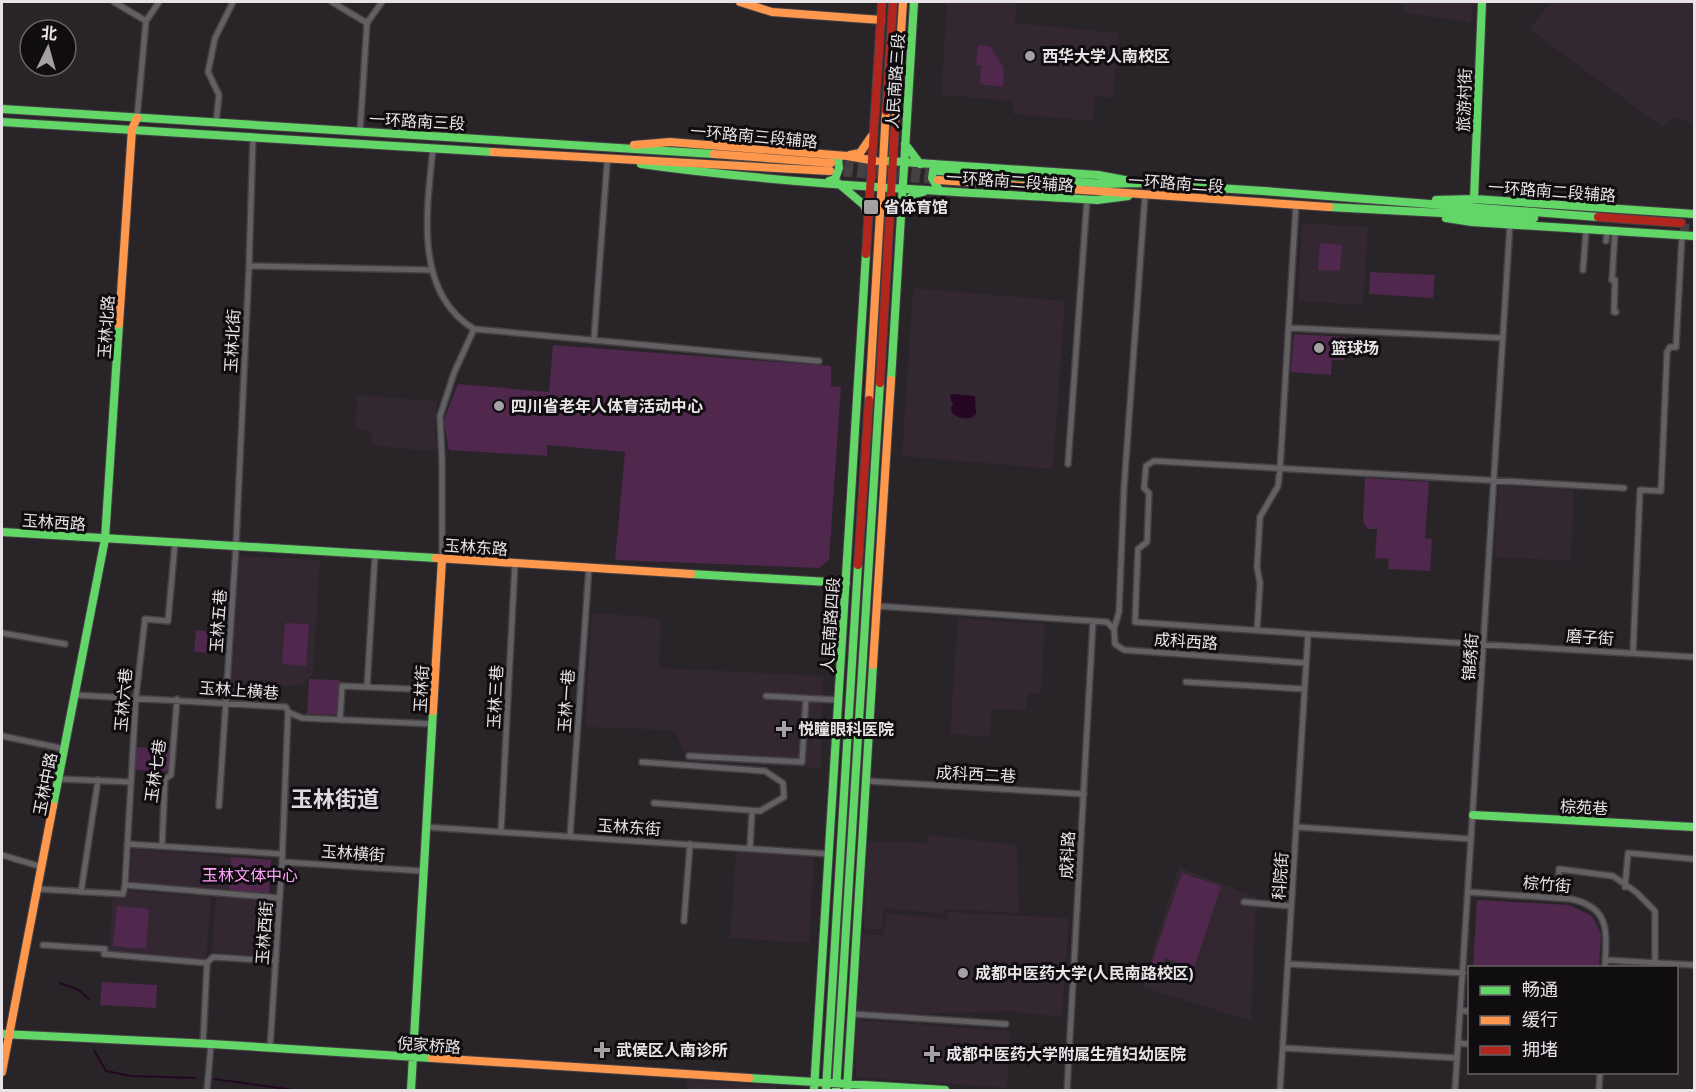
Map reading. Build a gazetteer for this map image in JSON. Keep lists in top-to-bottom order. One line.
{"streets":{"main road":["人民南路三段","旅游村街","一环路南三段","一环路南三段辅路","一环路南二段辅路","一环路南二段","玉林北路","玉林西路","玉林东路","人民南路四段","玉林街","玉林中路","棕苑巷","倪家桥路"],"street":["玉林北街","玉林五巷","磨子街","成科西路","锦绣街","玉林上横巷","玉林三巷","玉林六巷","玉林一巷","玉林七巷","成科西二巷","玉林东街","玉林横街","成科路","科院街","棕竹街","玉林西街"]},"crossings":[["人民南路三段","一环路南三段辅路"],["人民南路三段","一环路南二段辅路"],["人民南路三段","人民南路四段"],["旅游村街","一环路南二段辅路"],["一环路南三段","一环路南三段辅路"],["一环路南三段","玉林北路"],["一环路南三段","玉林北街"],["一环路南三段辅路","一环路南二段辅路"],["一环路南三段辅路","人民南路四段"],["一环路南二段辅路","一环路南二段"],["一环路南二段辅路","人民南路四段"],["玉林北路","玉林西路"],["玉林北路","玉林东路"],["玉林北路","玉林中路"],["玉林北街","玉林东路"],["玉林北街","玉林五巷"],["玉林西路","玉林东路"],["玉林西路","玉林中路"],["玉林东路","玉林五巷"],["玉林东路","人民南路四段"],["玉林东路","玉林街"],["玉林东路","玉林三巷"],["玉林东路","玉林六巷"],["玉林东路","玉林一巷"],["玉林东路","玉林中路"],["玉林五巷","玉林上横巷"],["人民南路四段","玉林东街"],["人民南路四段","倪家桥路"],["磨子街","锦绣街"],["成科西路","科院街"],["锦绣街","棕苑巷"],["锦绣街","棕竹街"],["玉林街","玉林上横巷"],["玉林街","玉林东街"],["玉林街","玉林横街"],["玉林街","倪家桥路"],["玉林上横巷","玉林六巷"],["玉林上横巷","玉林七巷"],["玉林上横巷","玉林中路"],["玉林上横巷","玉林西街"],["玉林三巷","玉林东街"],["玉林一巷","玉林东街"],["成科西二巷","成科路"],["玉林中路","倪家桥路"],["玉林横街","玉林西街"],["玉林西街","倪家桥路"]],"districts":["玉林街道"],"parks":["玉林文体中心"],"places":{"other":["西华大学人南校区","篮球场","四川省老年人体育活动中心","成都中医药大学(人民南路校区)"],"transit":["省体育馆"],"health":["悦瞳眼科医院","武侯区人南诊所","成都中医药大学附属生殖妇幼医院"]},"legend":["畅通","缓行","拥堵"],"north":"top"}
